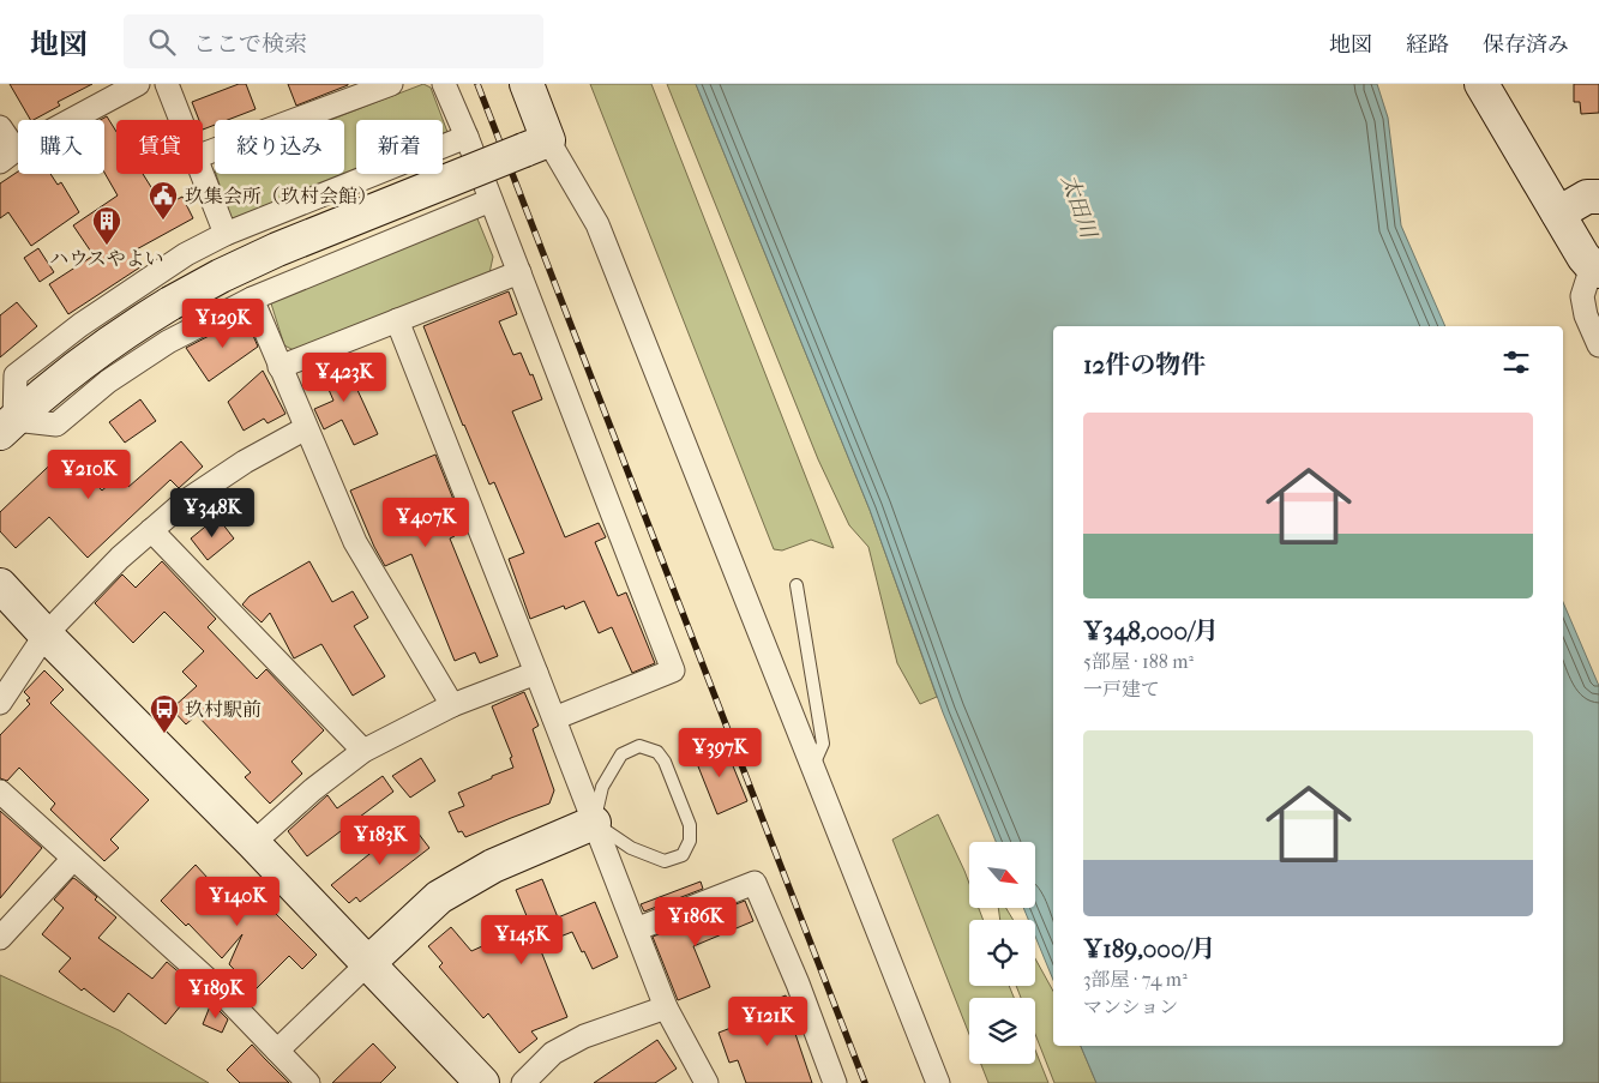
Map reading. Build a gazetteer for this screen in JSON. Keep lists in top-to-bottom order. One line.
{"water":["太田川"],"places":{"public building":["玖集会所（玖村会館）"],"building":["ハウスやよい"],"bus stop":["玖村駅前"]},"north":"bottom right","page":{"header":"地図","search":"ここで検索","nav":["地図","経路","保存済み"],"chip":["購入","賃貸","絞り込み","新着"],"price":["¥129K","¥423K","¥210K","¥348K","¥407K","¥397K","¥183K","¥140K","¥186K","¥145K","¥189K","¥121K"],"heading":"12件の物件","list":[{"name":"¥348,000/月","note":"5部屋 · 188 m² · 一戸建て"},{"name":"¥189,000/月","note":"3部屋 · 74 m² · マンション"}]}}
